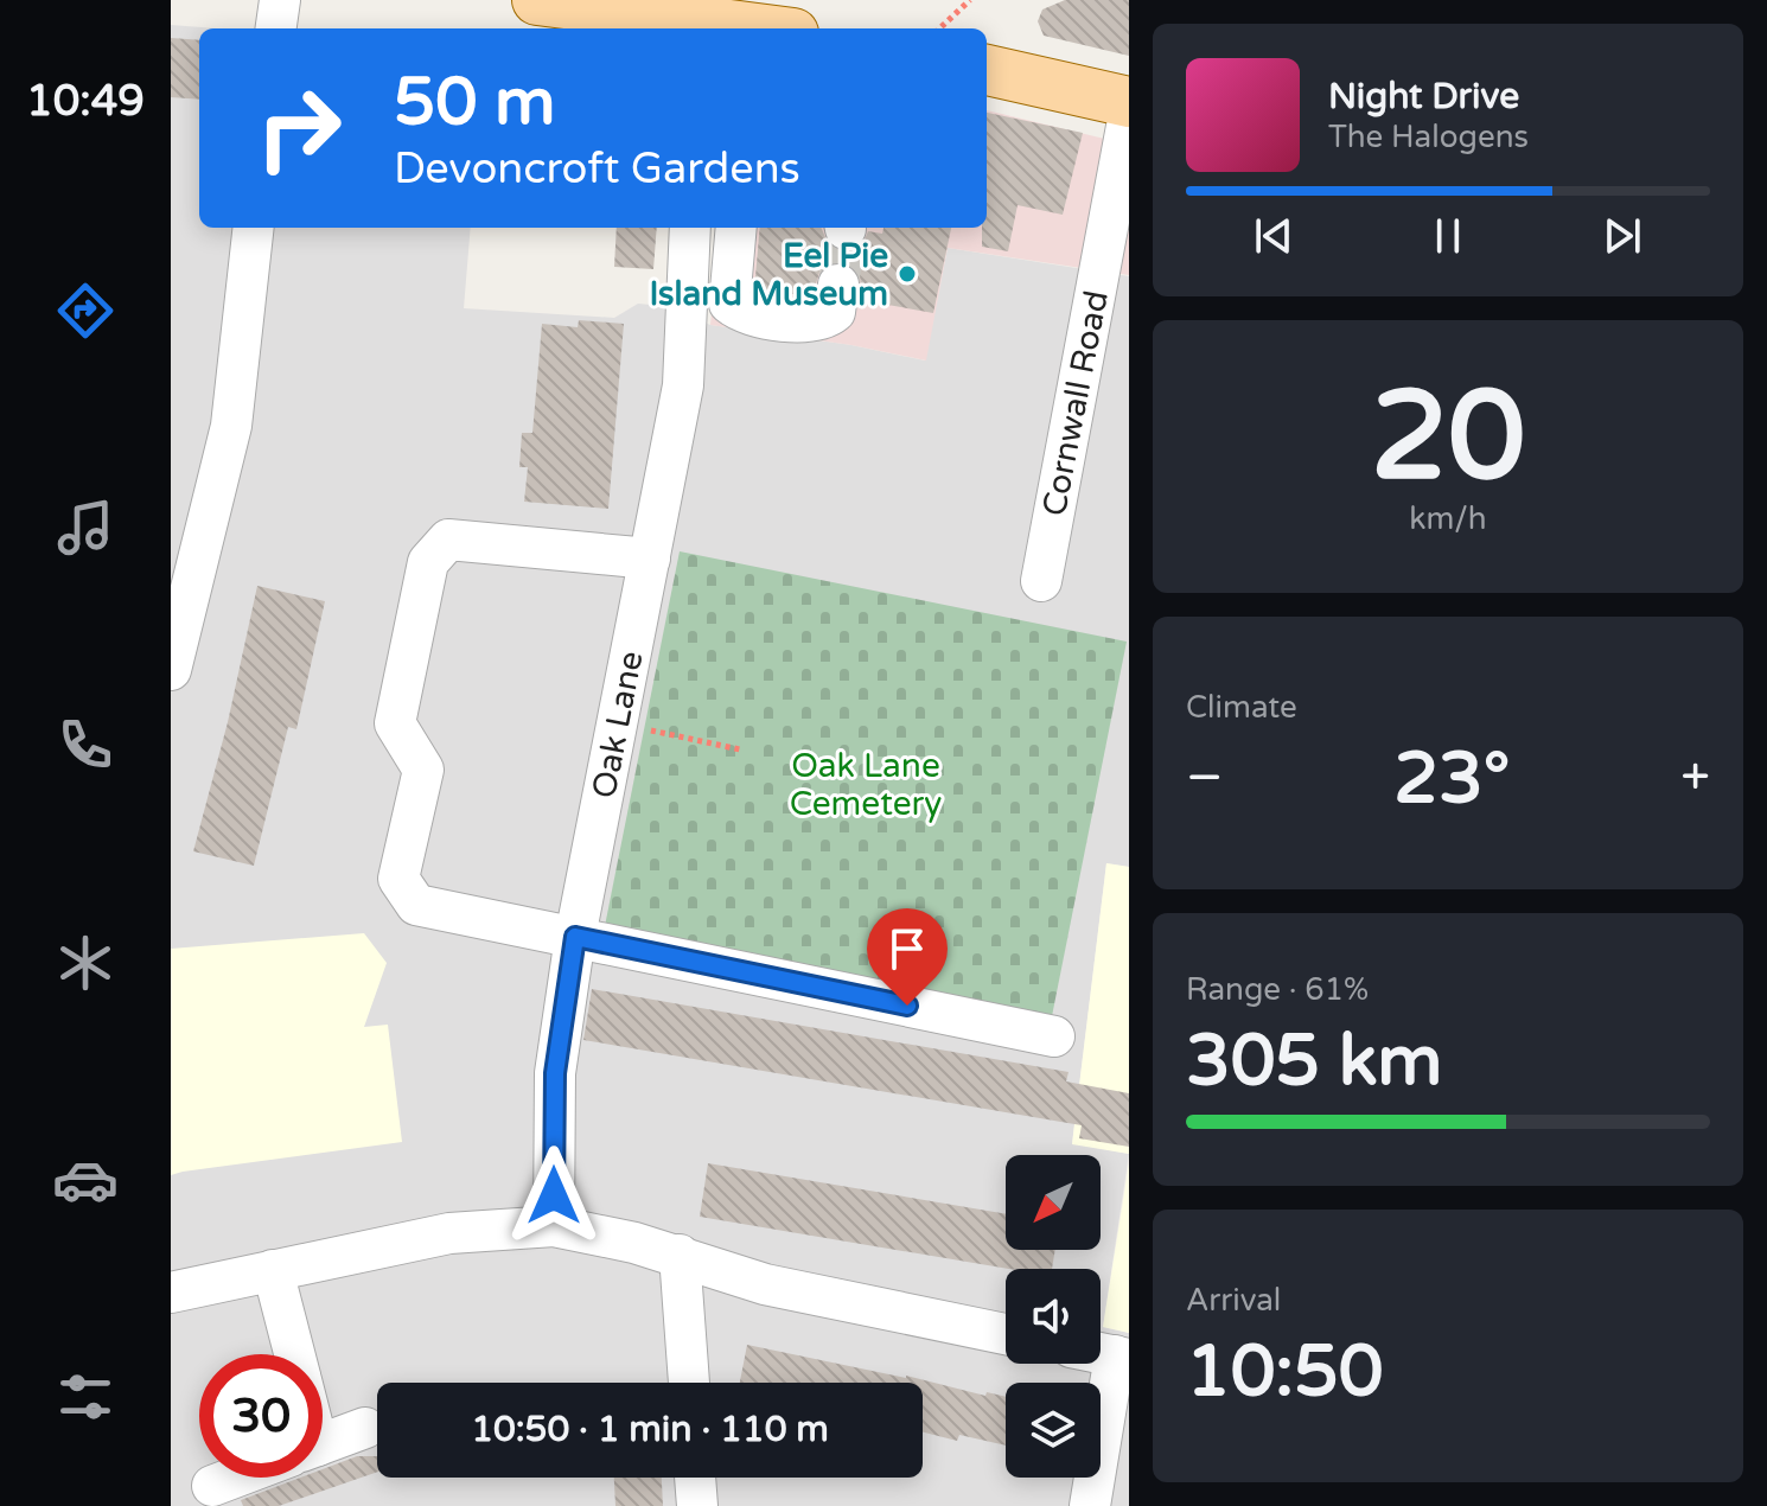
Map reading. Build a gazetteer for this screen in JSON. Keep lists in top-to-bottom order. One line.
{"streets":{"street":["Cornwall Road","Oak Lane"]},"parks":["Oak Lane Cemetery"],"places":["Eel Pie Island Museum"],"north":"bottom left","page":{"tabs":"10:49","turn":["50 m","Devoncroft Gardens"],"song":["Night Drive","The Halogens"],"tile":[["20","km/h"],"Climate",["Range · 61%","305 km"],["Arrival","10:50"]],"heat":["−","23°","+"],"limit":"30","trip":"10:50 · 1 min · 110 m"}}
